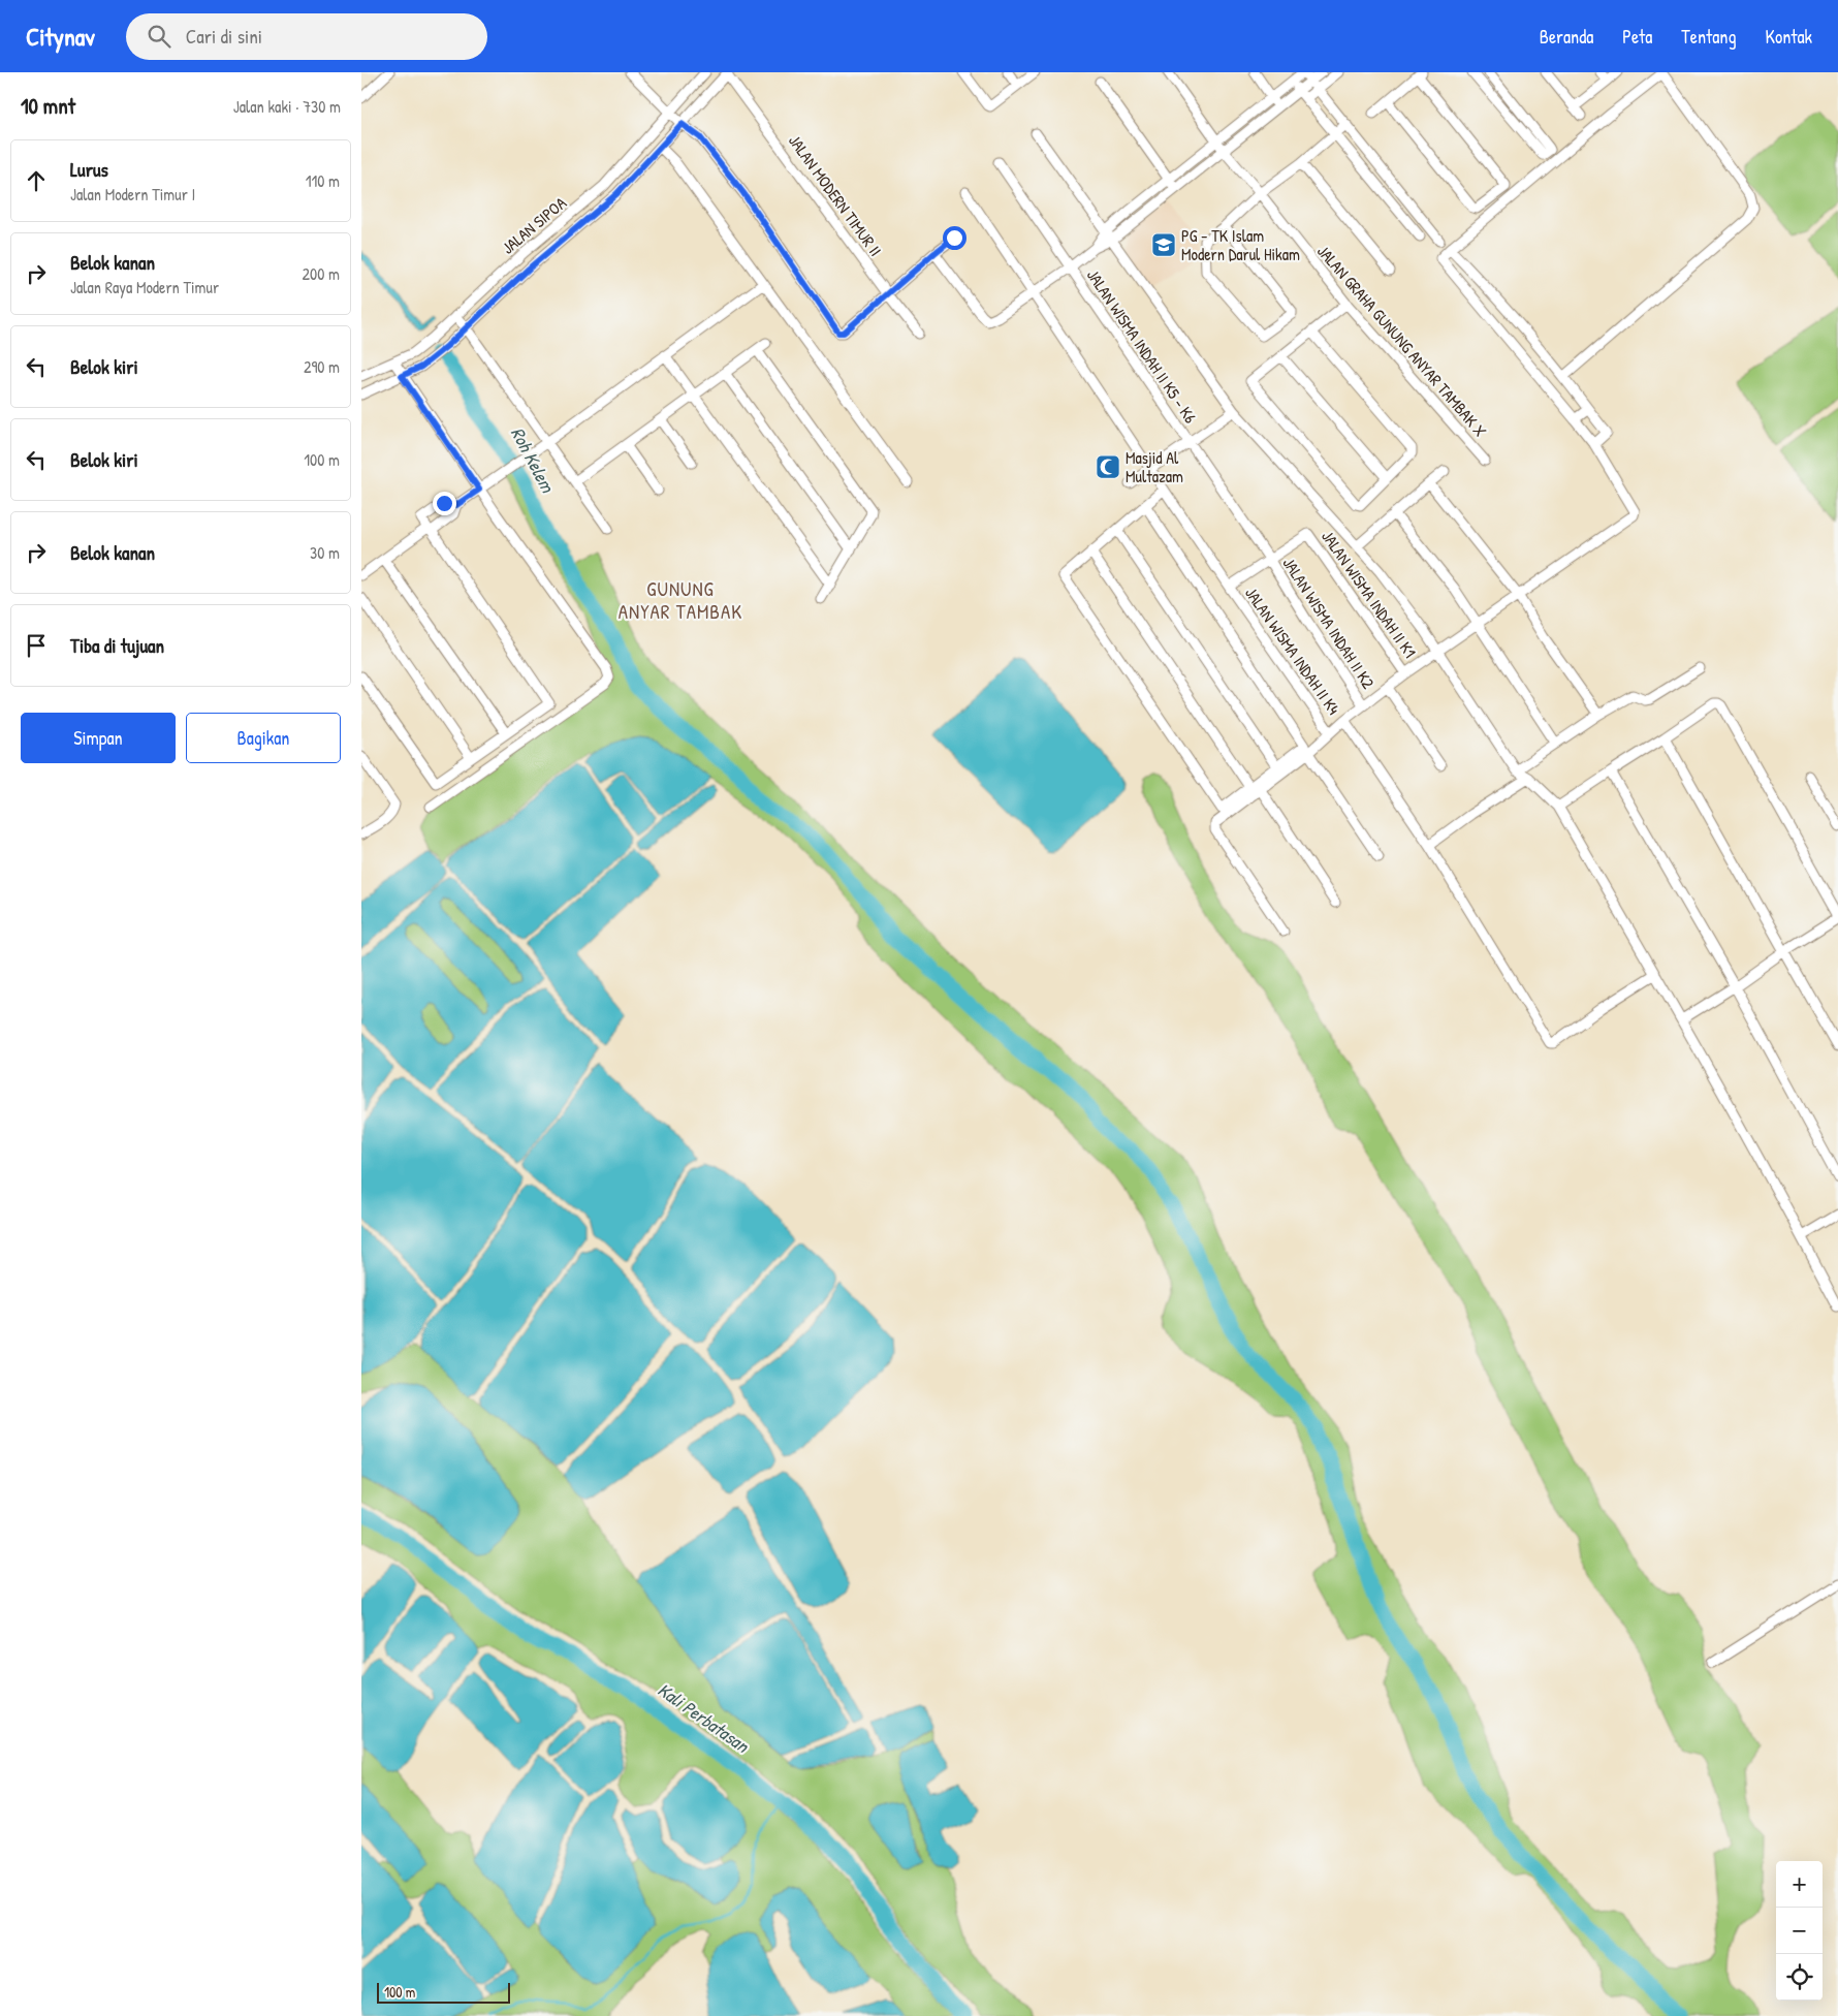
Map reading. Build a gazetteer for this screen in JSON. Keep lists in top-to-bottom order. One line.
{"streets":{"street":["JALAN MODERN TIMUR II","JALAN SIPOA","JALAN GRAHA GUNUNG ANYAR TAMBAK X","JALAN WISMA INDAH II K5 - K6","JALAN WISMA INDAH II K1","JALAN WISMA INDAH II K2","JALAN WISMA INDAH II K4"]},"crossings":[["JALAN WISMA INDAH II K5 - K6","JALAN WISMA INDAH II K1"],["JALAN WISMA INDAH II K5 - K6","JALAN WISMA INDAH II K2"],["JALAN WISMA INDAH II K1","JALAN WISMA INDAH II K2"],["JALAN WISMA INDAH II K1","JALAN WISMA INDAH II K4"]],"districts":["GUNUNG ANYAR TAMBAK"],"water":["Roh Kelem","Kali Perbatasan"],"places":{"school or university":["PG - TK Islam Modern Darul Hikam"],"mosque":["Masjid Al Multazam"]},"scale_bar":"100 m","page":{"header":"Citynav","search":"Cari di sini","nav":["Beranda","Peta","Tentang","Kontak"],"heading":["10 mnt","Jalan kaki · 730 m"],"list":[["Lurus","Jalan Modern Timur I","110 m"],["Belok kanan","Jalan Raya Modern Timur","200 m"],["Belok kiri","290 m"],["Belok kiri","100 m"],["Belok kanan","30 m"],"Tiba di tujuan"],"buttons":["Simpan","Bagikan"],"map_buttons":["+","−"],"scale":"100 m"}}
